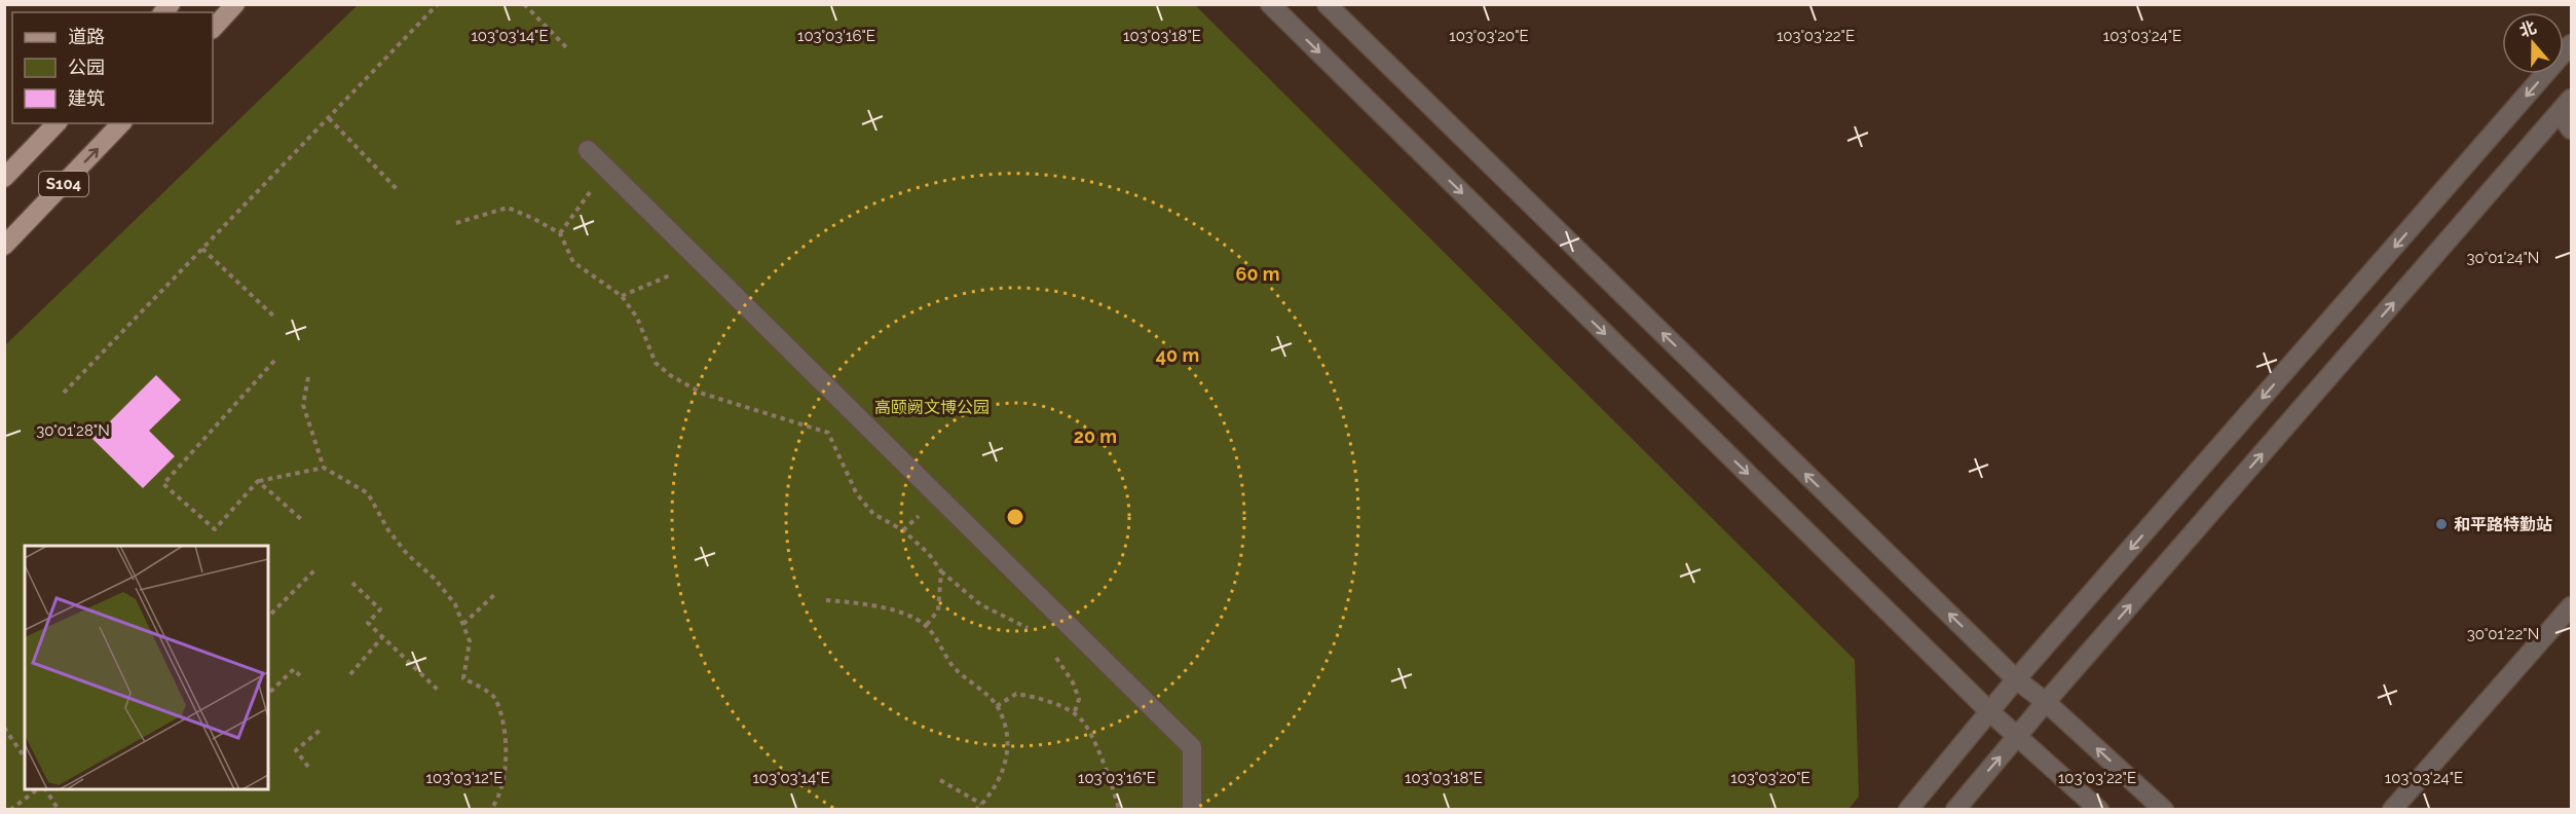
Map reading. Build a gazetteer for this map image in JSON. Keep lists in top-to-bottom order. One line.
{"streets":{"main road":["S104"]},"parks":["高颐阙文博公园"],"places":["和平路特勤站"],"legend":["道路","公园","建筑"],"north":"top","coordinates":["103°03'14\"E","103°03'16\"E","103°03'18\"E","103°03'20\"E","103°03'22\"E","103°03'24\"E","30°01'24\"N","30°01'28\"N","30°01'22\"N","103°03'12\"E"],"rings":["60 m","40 m","20 m"]}
